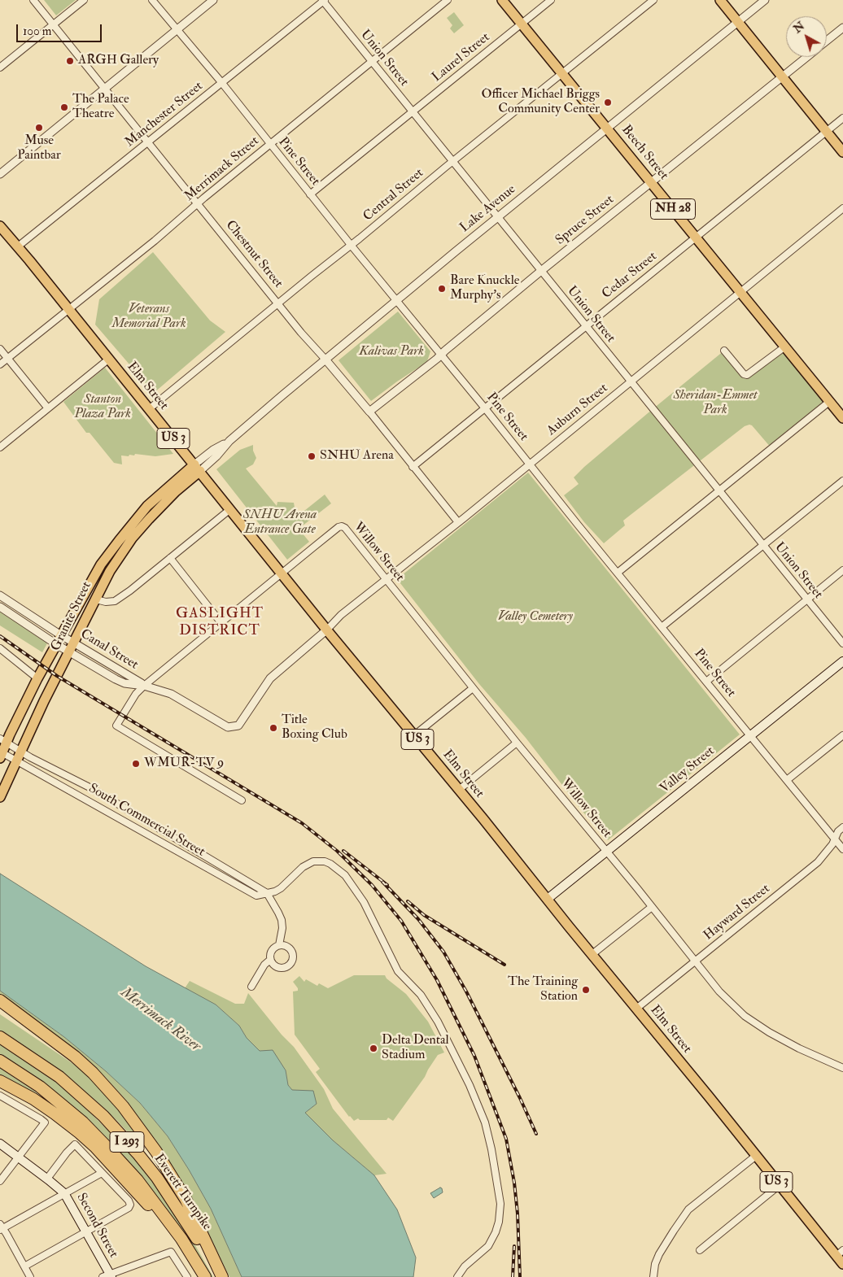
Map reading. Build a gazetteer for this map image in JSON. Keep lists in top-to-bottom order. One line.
{"streets":{"highway":["I 293","Everett Turnpike"],"main road":["Beech Street","NH 28","Elm Street","US 3","Granite Street","Valley Street","Second Street"],"street":["Laurel Street","Union Street","Manchester Street","Pine Street","Merrimack Street","Central Street","Lake Avenue","Spruce Street","Chestnut Street","Cedar Street","Auburn Street","Willow Street","Canal Street","South Commercial Street","Hayward Street"]},"crossings":[["Laurel Street","Union Street"],["Laurel Street","Beech Street"],["Laurel Street","Pine Street"],["Union Street","Manchester Street"],["Union Street","Merrimack Street"],["Union Street","Central Street"],["Union Street","Lake Avenue"],["Union Street","Spruce Street"],["Union Street","Cedar Street"],["Union Street","Auburn Street"],["Manchester Street","Pine Street"],["Manchester Street","Chestnut Street"],["Manchester Street","Elm Street"],["Beech Street","Central Street"],["Beech Street","Lake Avenue"],["Beech Street","Spruce Street"],["Beech Street","Cedar Street"],["Beech Street","Auburn Street"],["Pine Street","Merrimack Street"],["Pine Street","Central Street"],["Pine Street","Lake Avenue"],["Pine Street","Spruce Street"],["Pine Street","Cedar Street"],["Pine Street","Auburn Street"],["Pine Street","Valley Street"],["Pine Street","Hayward Street"],["Merrimack Street","Chestnut Street"],["Merrimack Street","Elm Street"],["Central Street","Chestnut Street"],["Central Street","Elm Street"],["Lake Avenue","Chestnut Street"],["Lake Avenue","Elm Street"],["Lake Avenue","Granite Street"],["Spruce Street","Chestnut Street"],["Chestnut Street","Cedar Street"],["Chestnut Street","Auburn Street"],["Elm Street","Auburn Street"],["Elm Street","Willow Street"],["Elm Street","Granite Street"],["Elm Street","Canal Street"],["Elm Street","Valley Street"],["Elm Street","Hayward Street"],["Auburn Street","Willow Street"],["Auburn Street","Canal Street"],["Willow Street","Valley Street"],["Willow Street","Hayward Street"],["Granite Street","Canal Street"],["Granite Street","South Commercial Street"]],"districts":["GASLIGHT DISTRICT"],"water":["Merrimack River"],"parks":["Veterans Memorial Park","Kalivas Park","Sheridan-Emmet Park","Stanton Plaza Park","SNHU Arena Entrance Gate","Valley Cemetery"],"places":["ARGH Gallery","Officer Michael Briggs Community Center","The Palace Theatre","Muse Paintbar","Bare Knuckle Murphy's","SNHU Arena","Title Boxing Club","WMUR-TV 9","The Training Station","Delta Dental Stadium"],"scale_bar":"100 m","north":"top left"}
